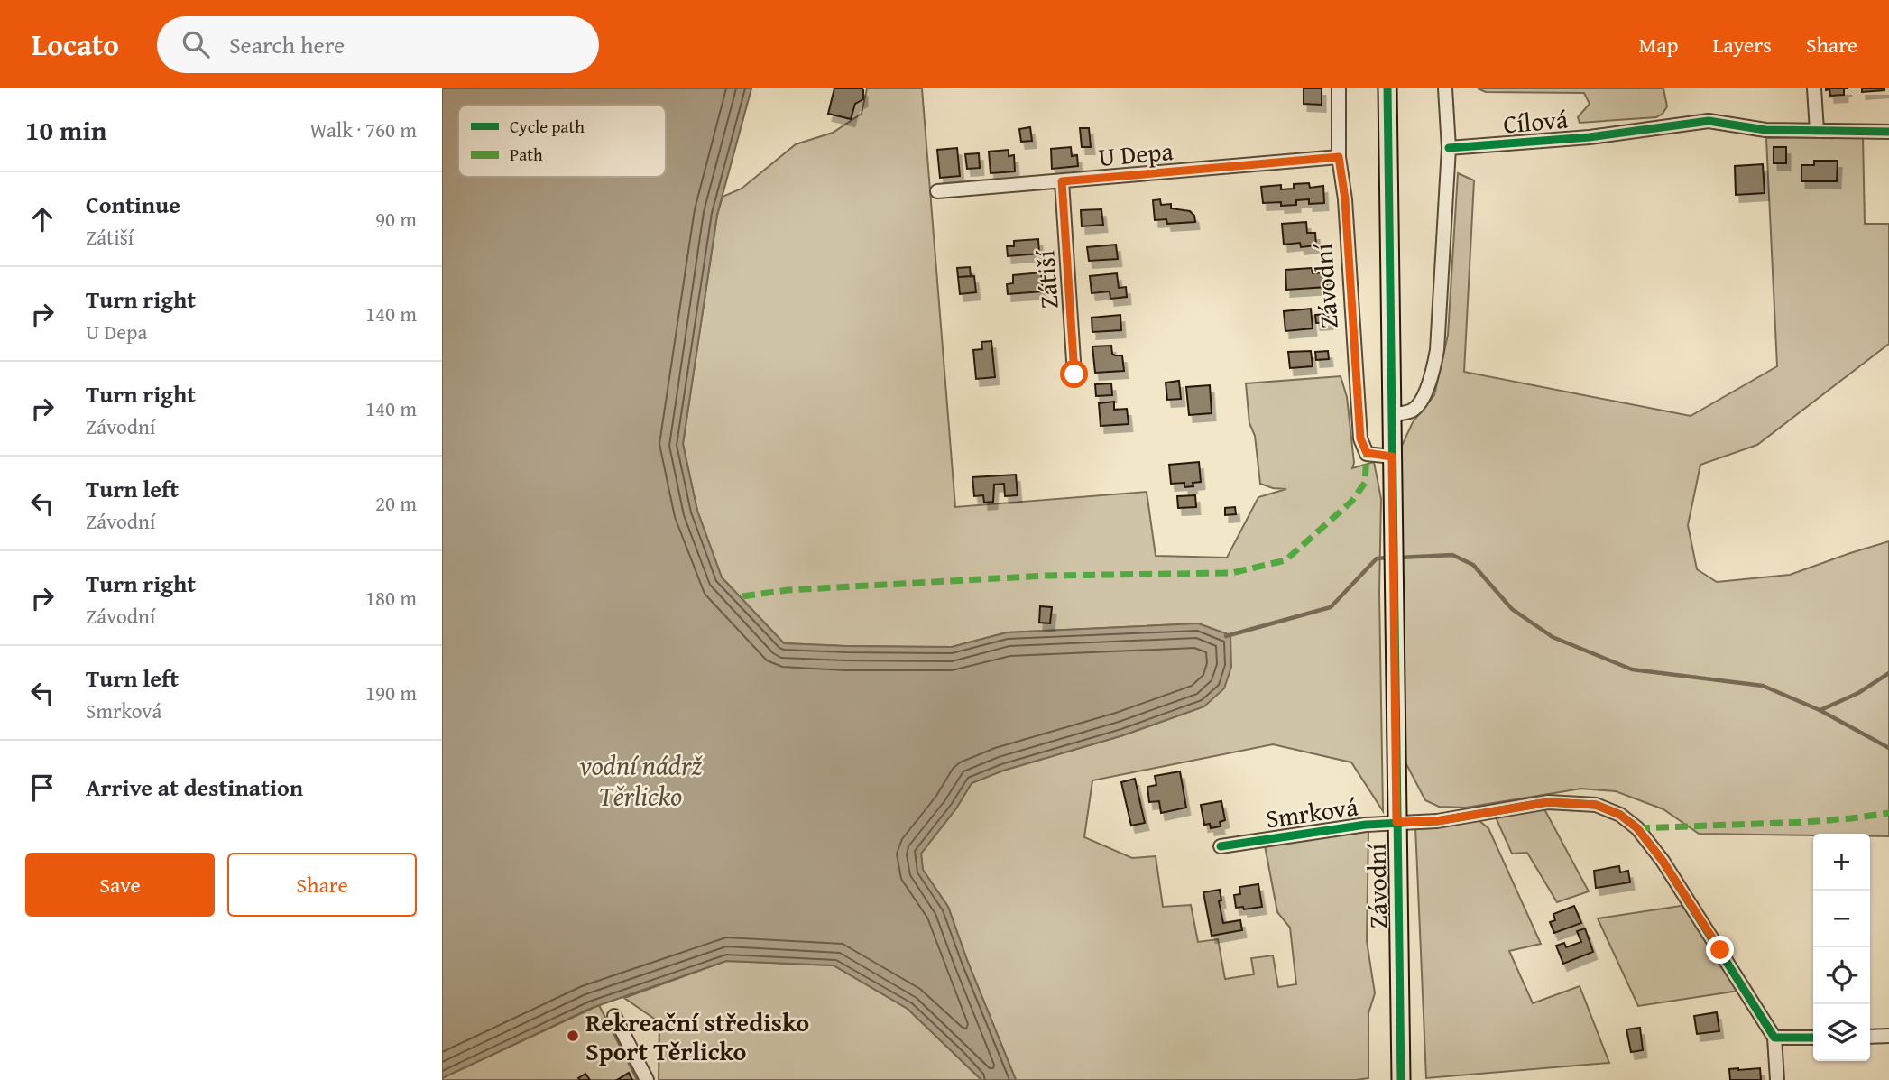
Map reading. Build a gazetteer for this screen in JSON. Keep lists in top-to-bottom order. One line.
{"streets":{"main road":["Závodní"],"street":["Cílová","U Depa","Zátiší","Smrková"]},"crossings":[["U Depa","Zátiší"],["U Depa","Závodní"],["Závodní","Smrková"]],"water":["vodní nádrž Těrlicko"],"places":["Rekreační středisko Sport Těrlicko"],"legend":["Cycle path","Path"],"page":{"header":"Locato","search":"Search here","nav":["Map","Layers","Share"],"heading":["10 min","Walk · 760 m"],"list":[["Continue","Zátiší","90 m"],["Turn right","U Depa","140 m"],["Turn right","Závodní","140 m"],["Turn left","Závodní","20 m"],["Turn right","Závodní","180 m"],["Turn left","Smrková","190 m"],"Arrive at destination"],"buttons":["Save","Share"],"map_buttons":["+","−"]}}
